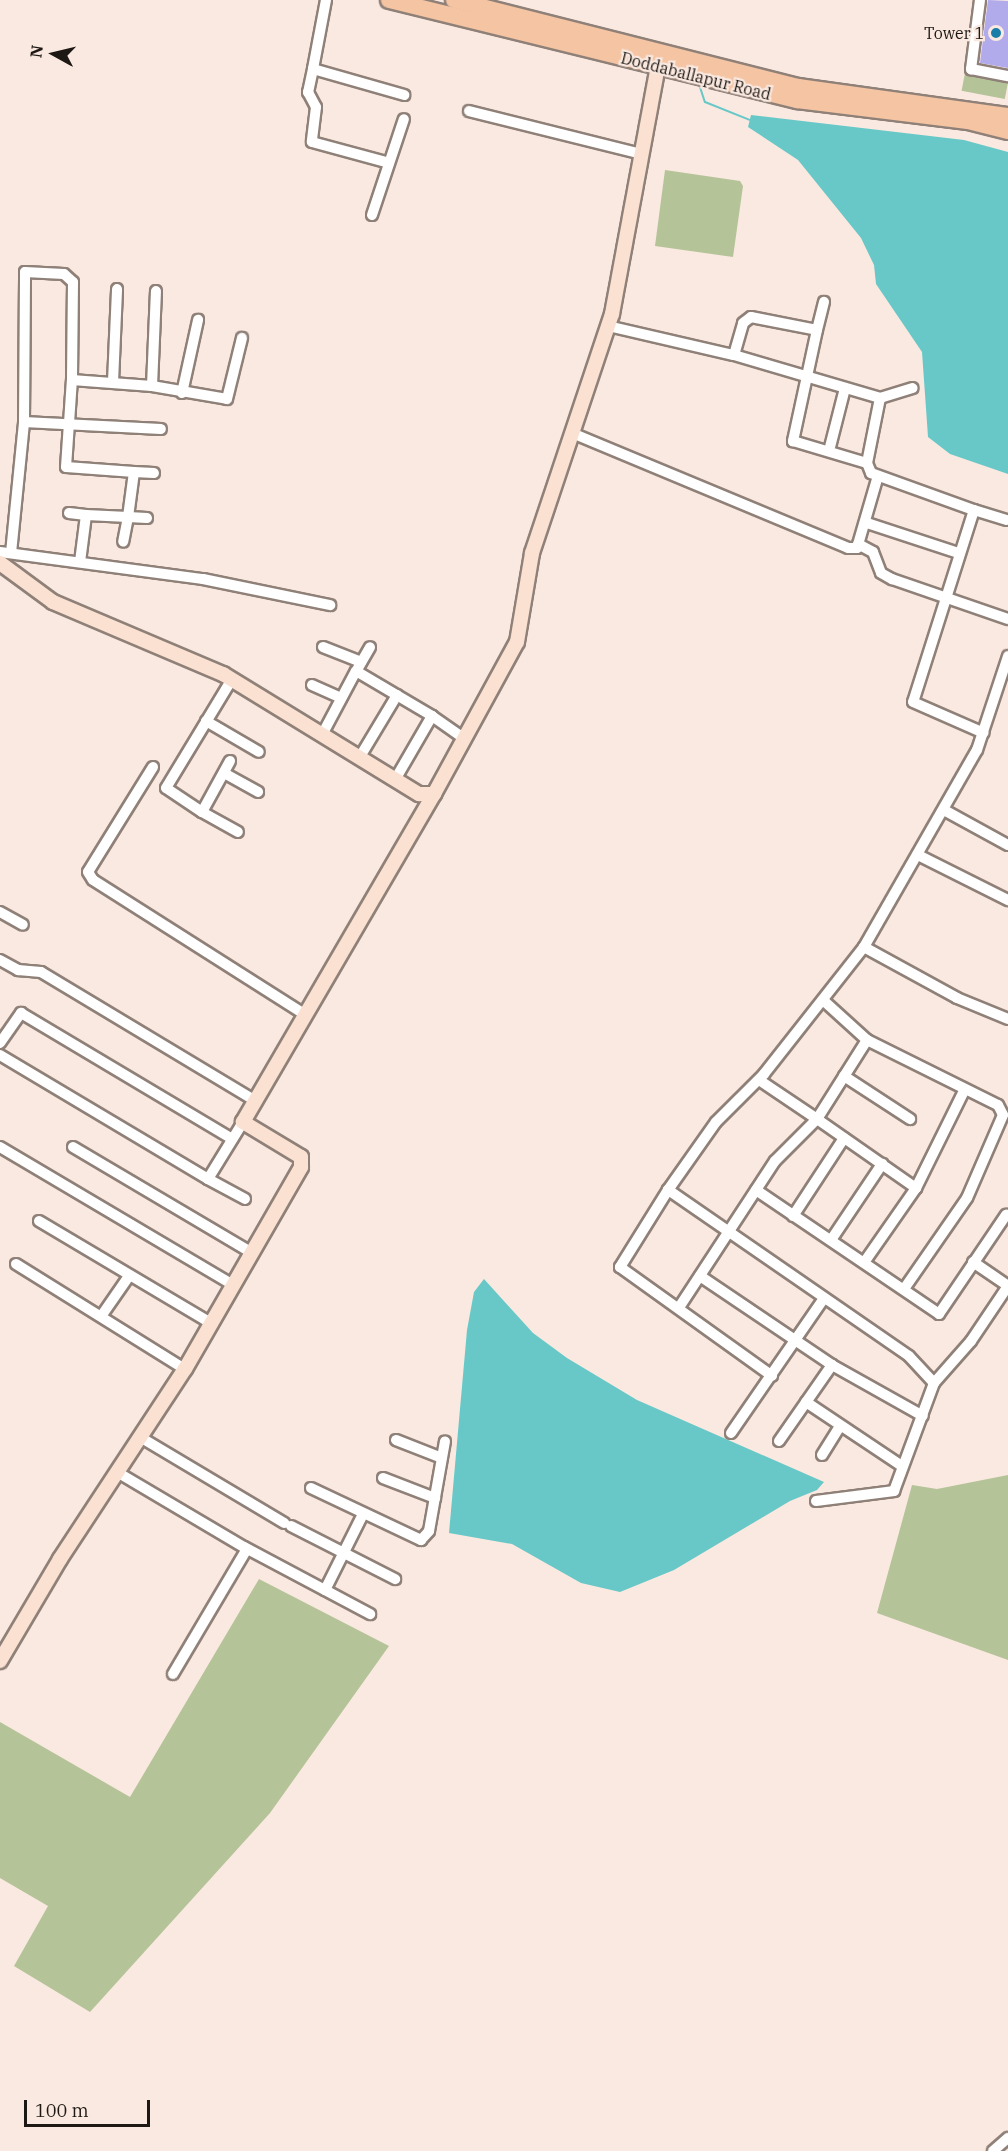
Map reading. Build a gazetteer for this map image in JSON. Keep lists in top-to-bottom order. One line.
{"streets":{"main road":["Doddaballapur Road"]},"places":["Tower 1"],"scale_bar":"100 m","north":"left"}
